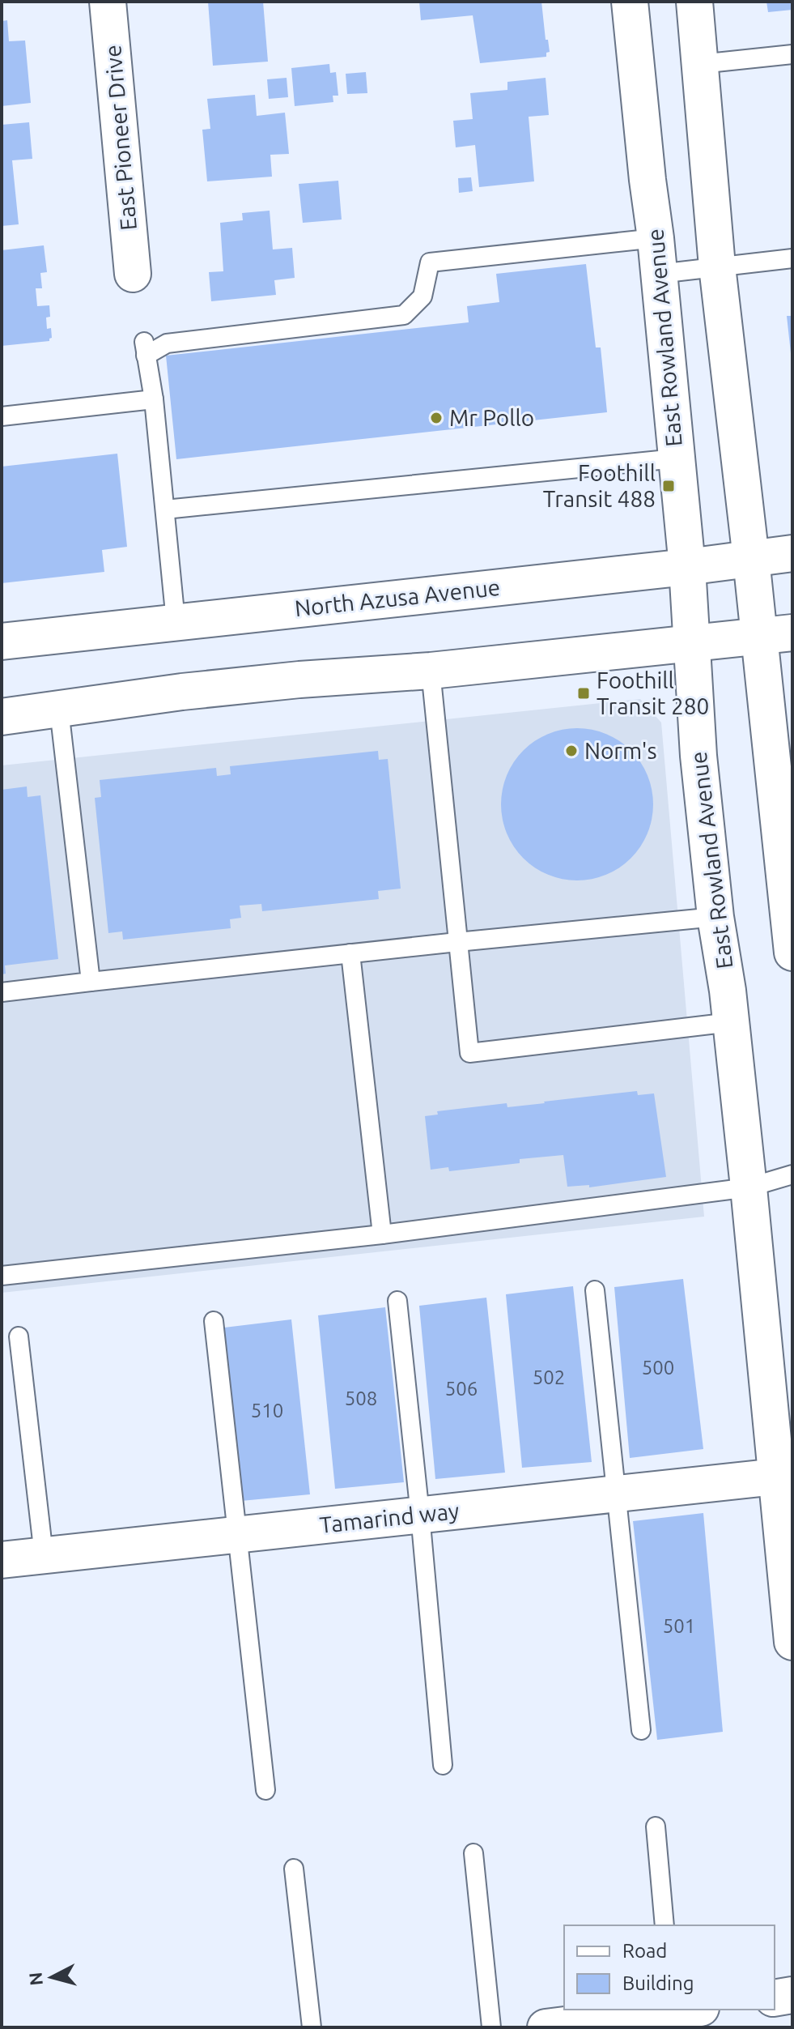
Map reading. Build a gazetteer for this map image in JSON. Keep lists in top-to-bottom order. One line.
{"streets":{"main road":["East Pioneer Drive","East Rowland Avenue","North Azusa Avenue","Tamarind way"]},"crossings":[["East Rowland Avenue","North Azusa Avenue"],["East Rowland Avenue","Tamarind way"]],"places":{"other":["Mr Pollo","Norm's"],"transit":["Foothill Transit 488","Foothill Transit 280"]},"house_numbers":["500","502","506","508","510","501"],"legend":["Road","Building"],"north":"left"}
